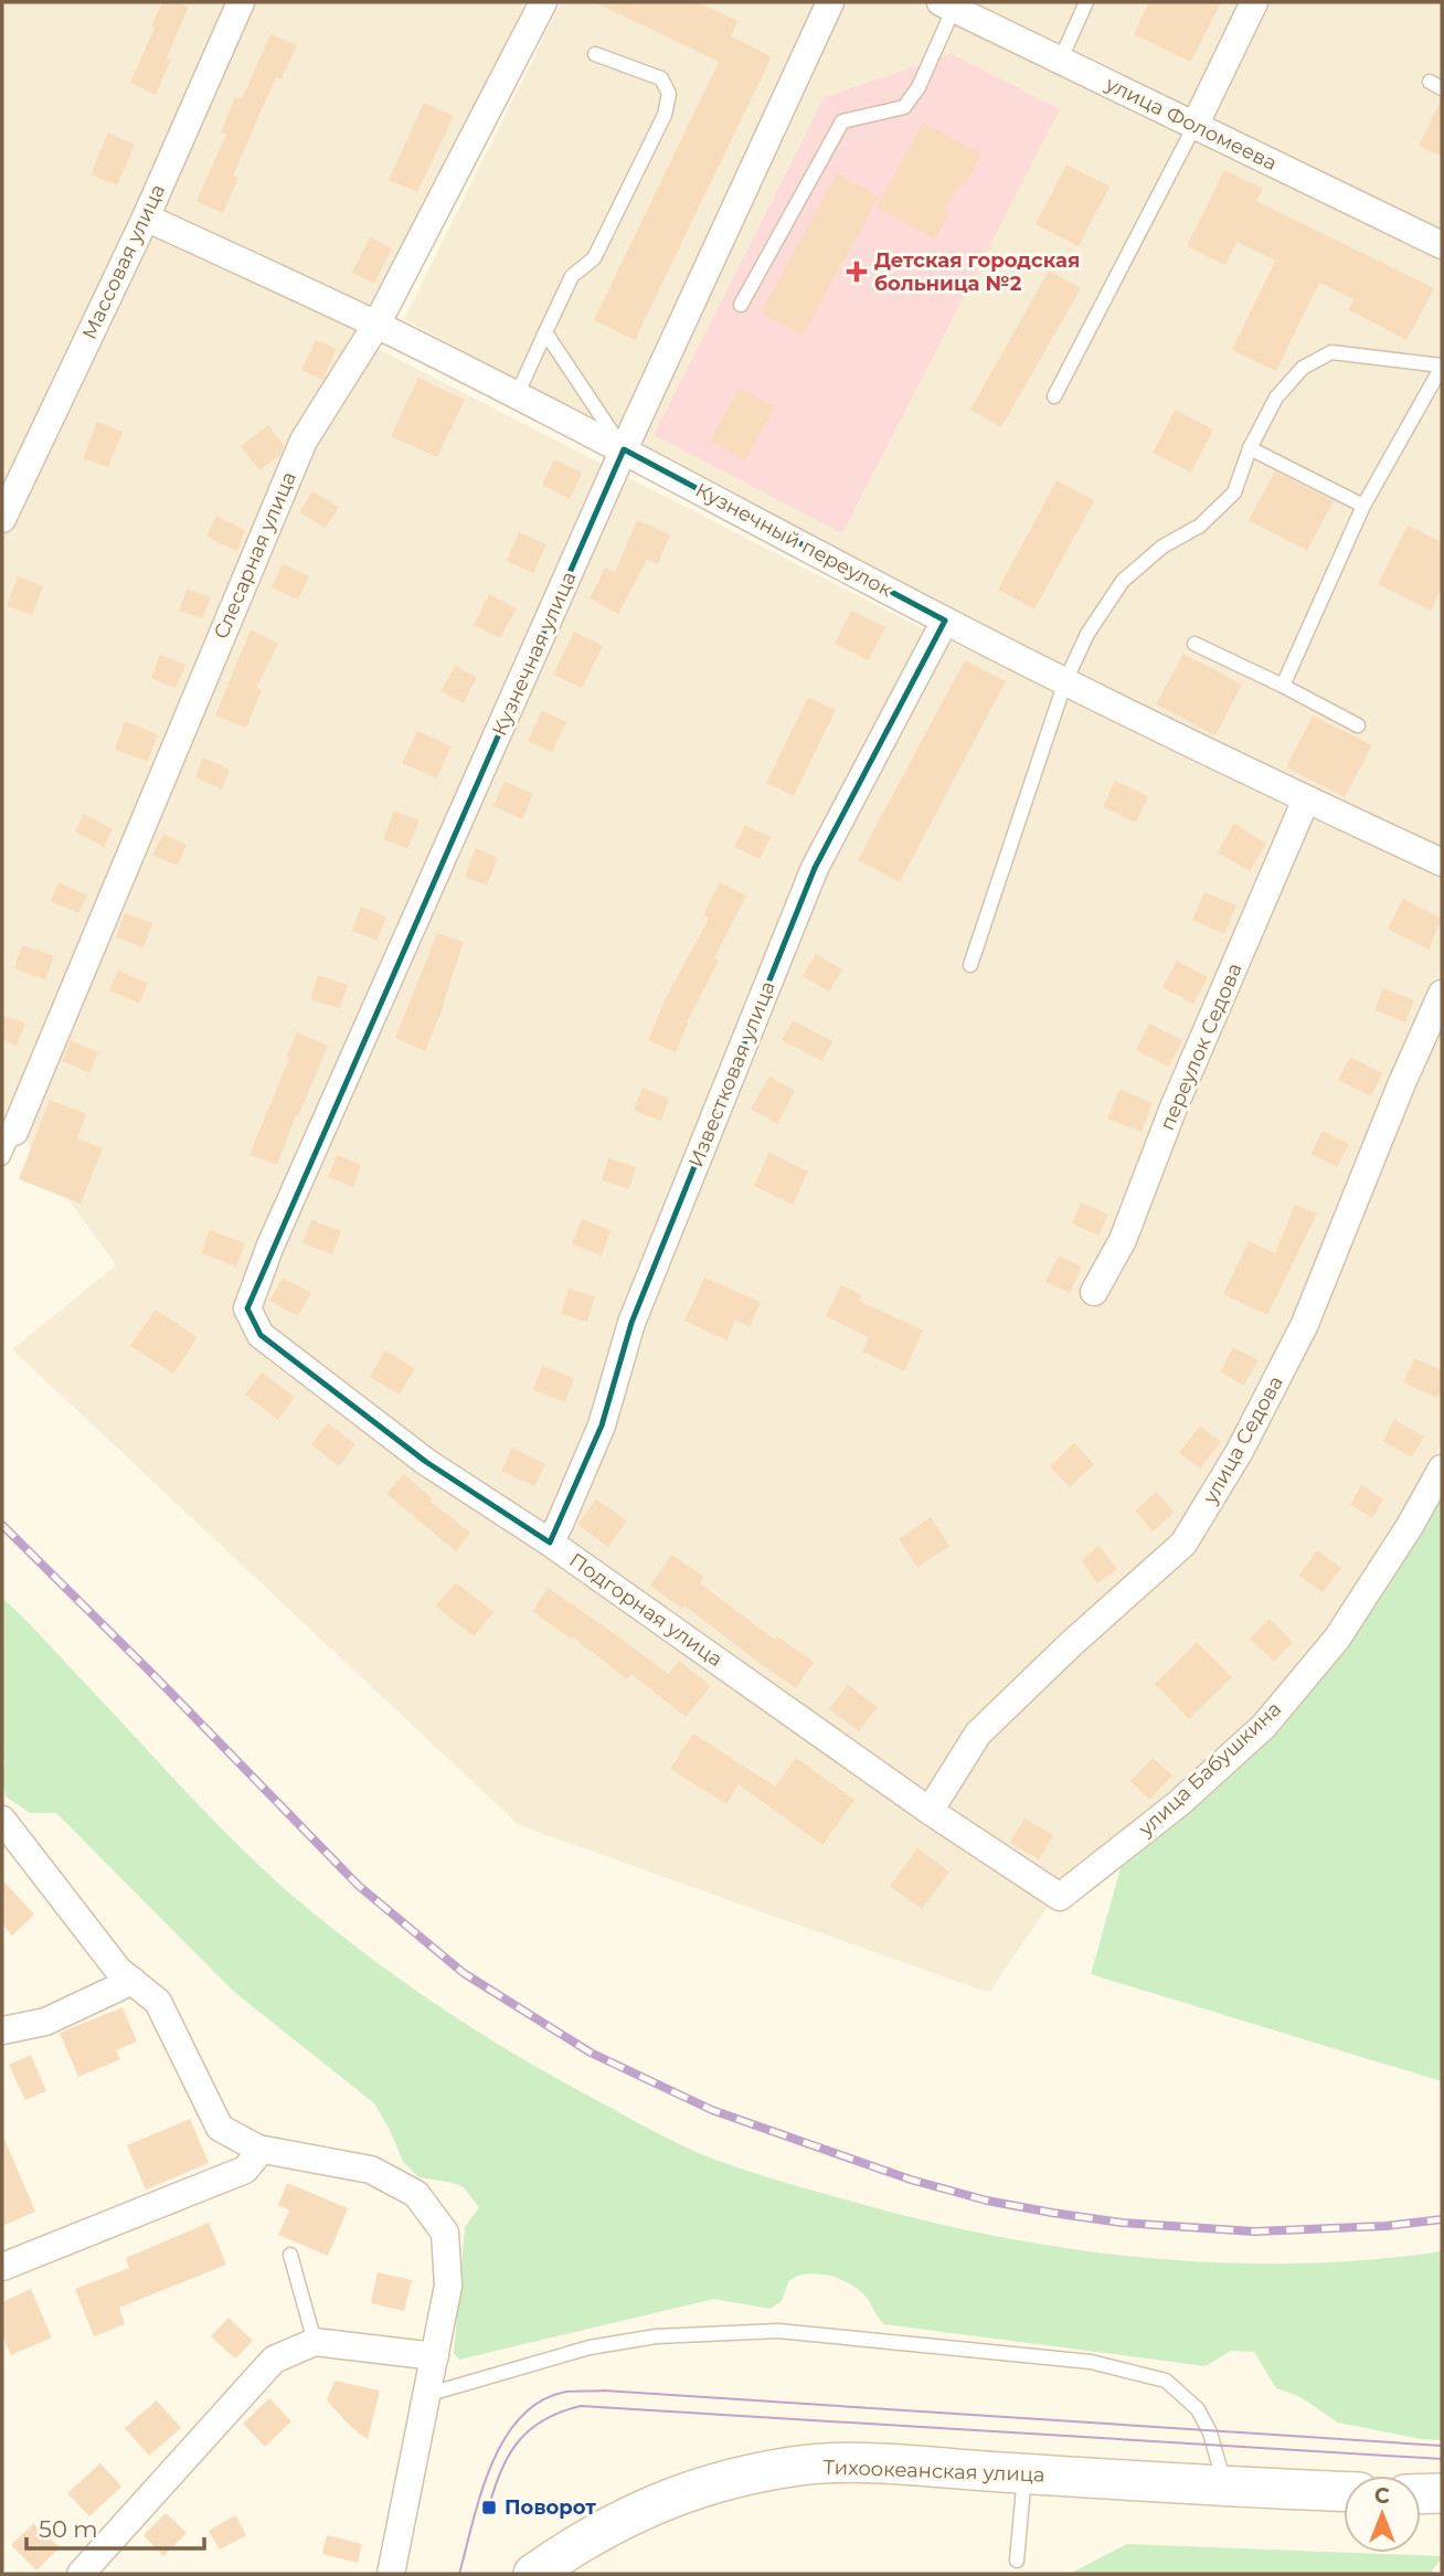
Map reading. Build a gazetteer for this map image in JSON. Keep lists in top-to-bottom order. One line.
{"streets":{"main road":["Тихоокеанская улица"],"street":["улица Фоломеева","Массовая улица","Кузнечный переулок","Слесарная улица","Кузнечная улица","переулок Седова","Известковая улица","улица Седова","Подгорная улица","улица Бабушкина"]},"crossings":[["Массовая улица","Кузнечный переулок"],["Кузнечный переулок","Слесарная улица"],["Кузнечный переулок","Кузнечная улица"],["Кузнечный переулок","переулок Седова"],["Кузнечный переулок","Известковая улица"],["Кузнечная улица","Подгорная улица"],["Известковая улица","Подгорная улица"],["улица Седова","Подгорная улица"],["Подгорная улица","улица Бабушкина"]],"places":{"health":["Детская городская больница №2"],"transit":["Поворот"]},"scale_bar":"50 m","north":"top"}
